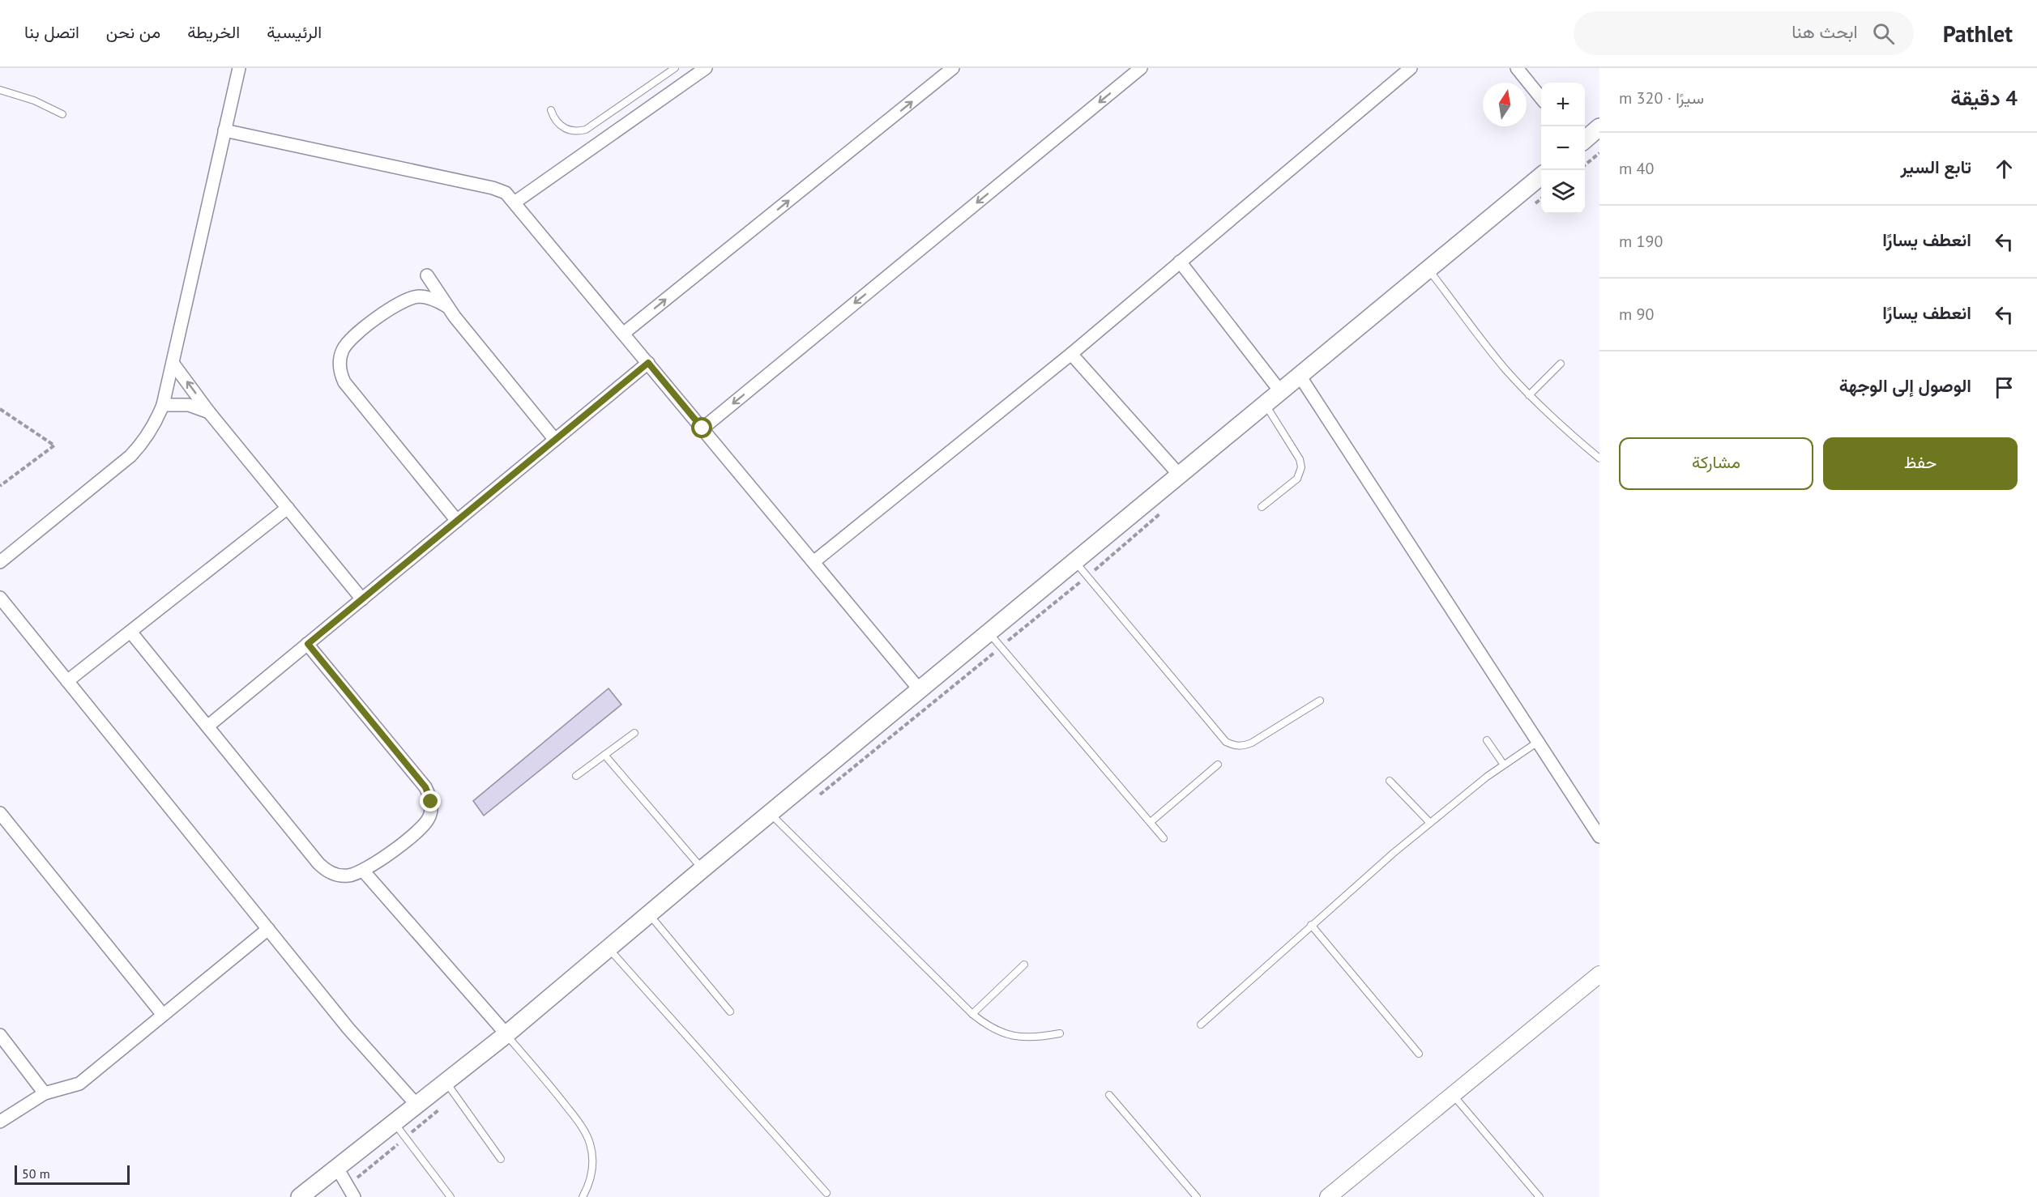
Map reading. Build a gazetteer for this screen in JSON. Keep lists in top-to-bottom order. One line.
{"scale_bar":"50 m","north":"top","page":{"header":"Pathlet","search":"ابحث هنا","nav":["الرئيسية","الخريطة","من نحن","اتصل بنا"],"heading":["4 دقيقة","سيرًا · 320 m"],"map_buttons":["+","−"],"list":[["تابع السير","40 m"],["انعطف يسارًا","190 m"],["انعطف يسارًا","90 m"],"الوصول إلى الوجهة"],"buttons":["حفظ","مشاركة"],"scale":"50 m"}}
